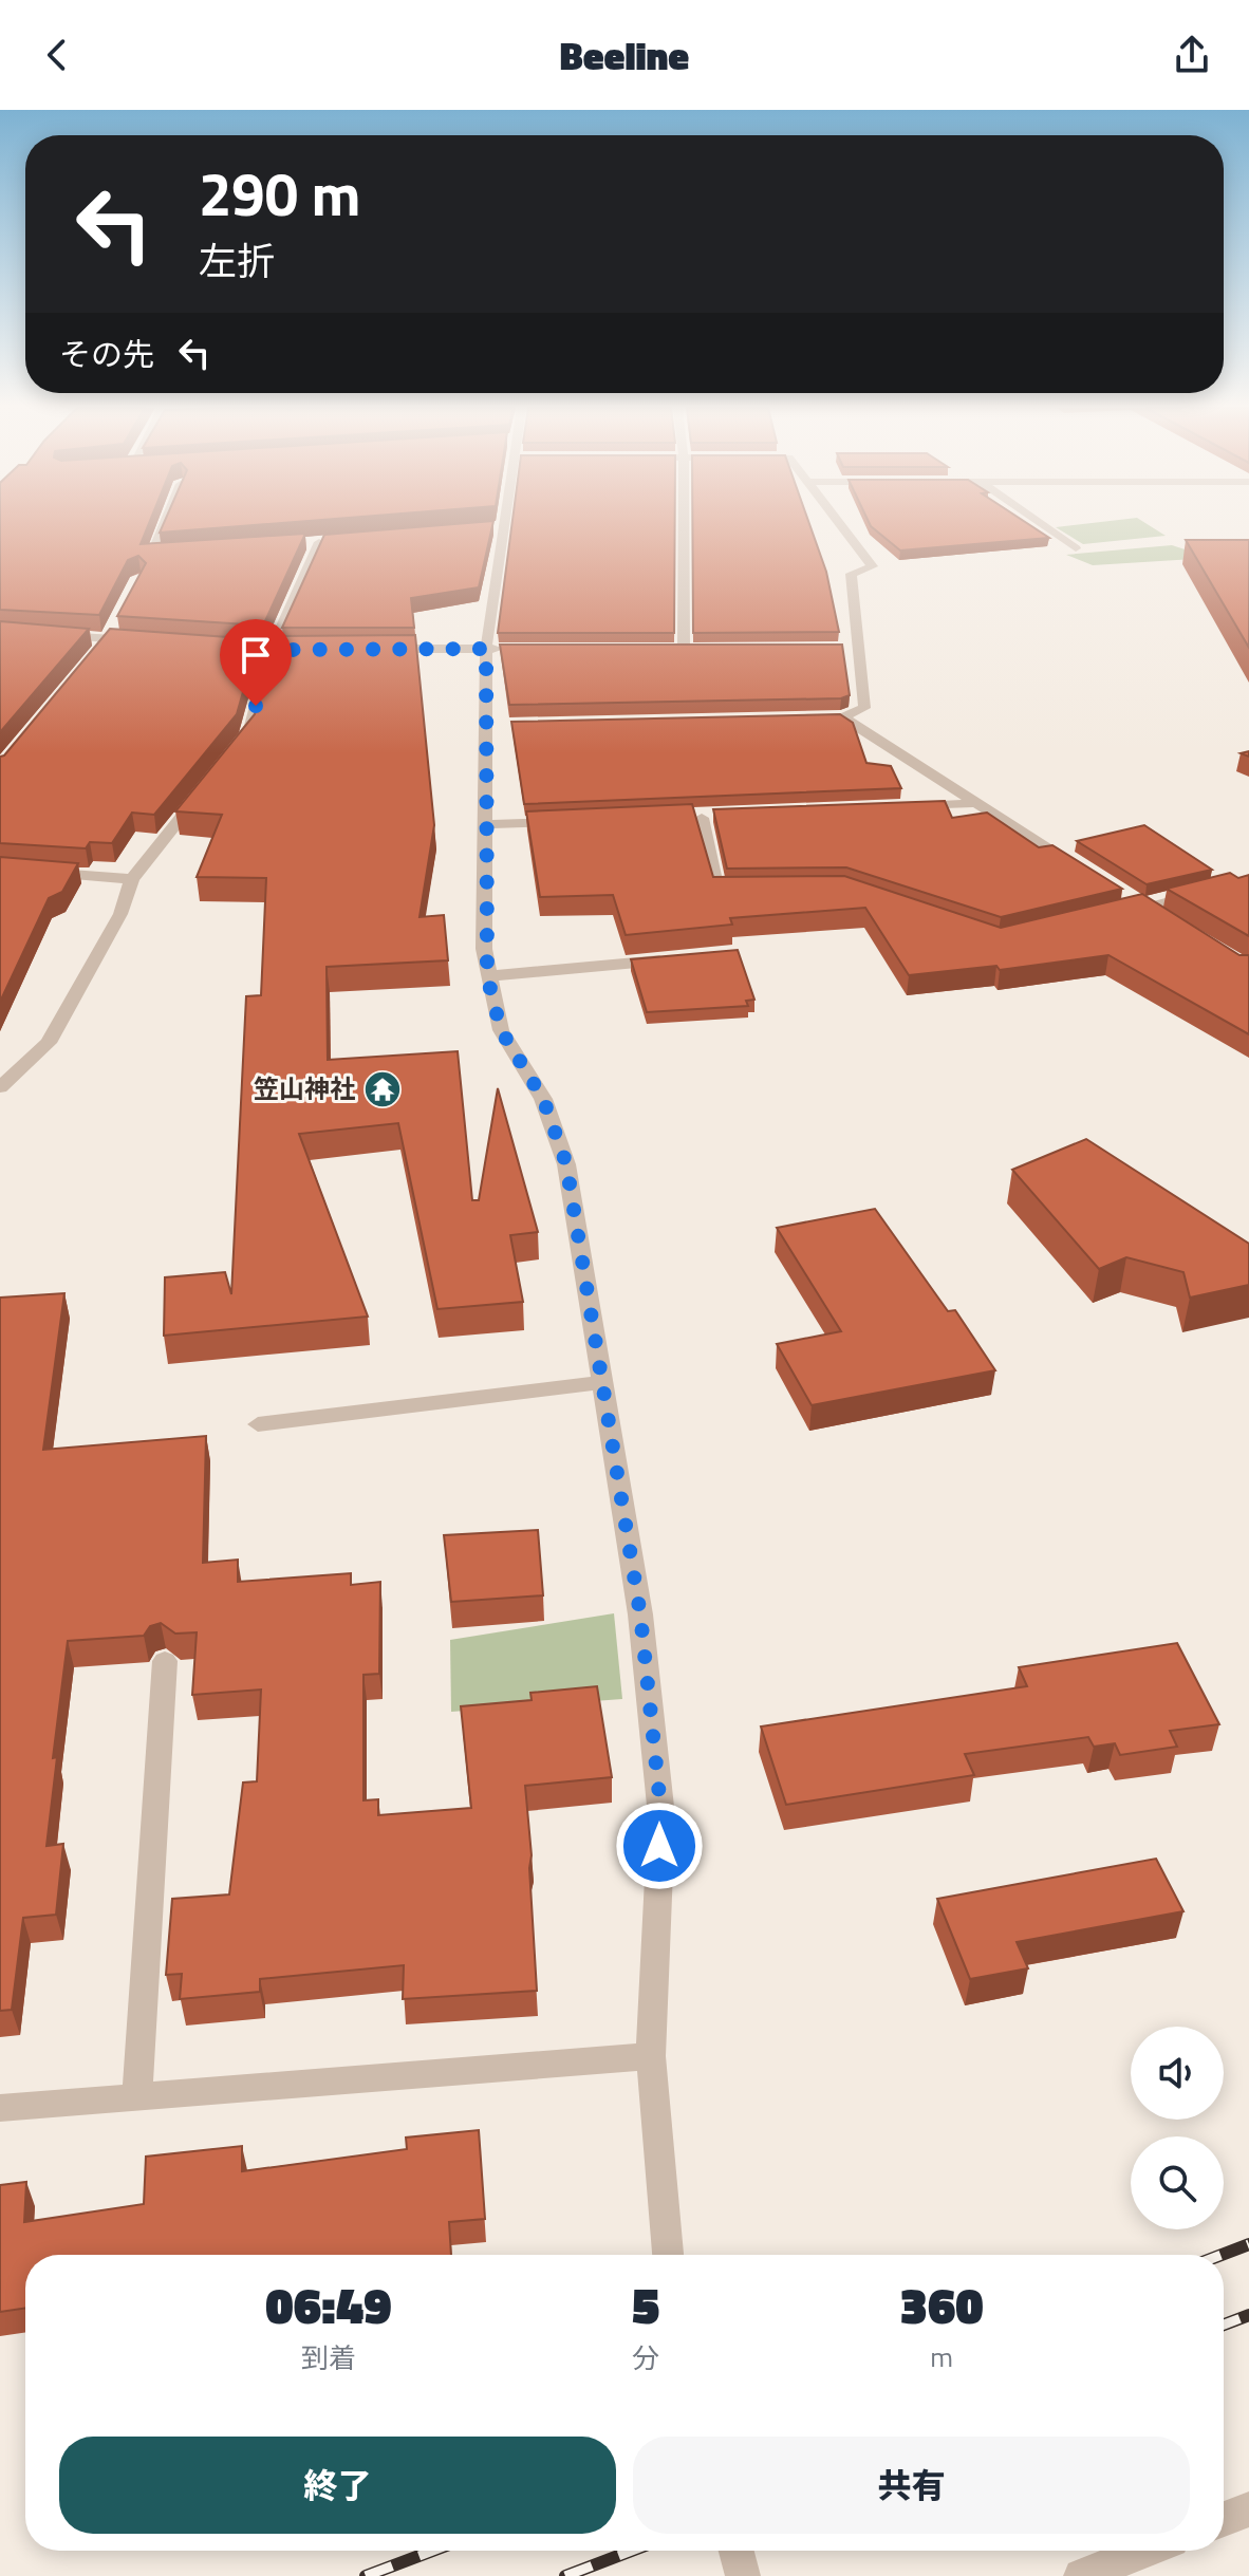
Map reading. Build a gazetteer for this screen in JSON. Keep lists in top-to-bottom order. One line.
{"places":{"temple":["笠山神社"]},"page":{"header":"Beeline","turn":["290 m","左折"],"then":"その先","eta":["06:49","到着","5","分","360","m"],"buttons":["終了","共有"]}}
